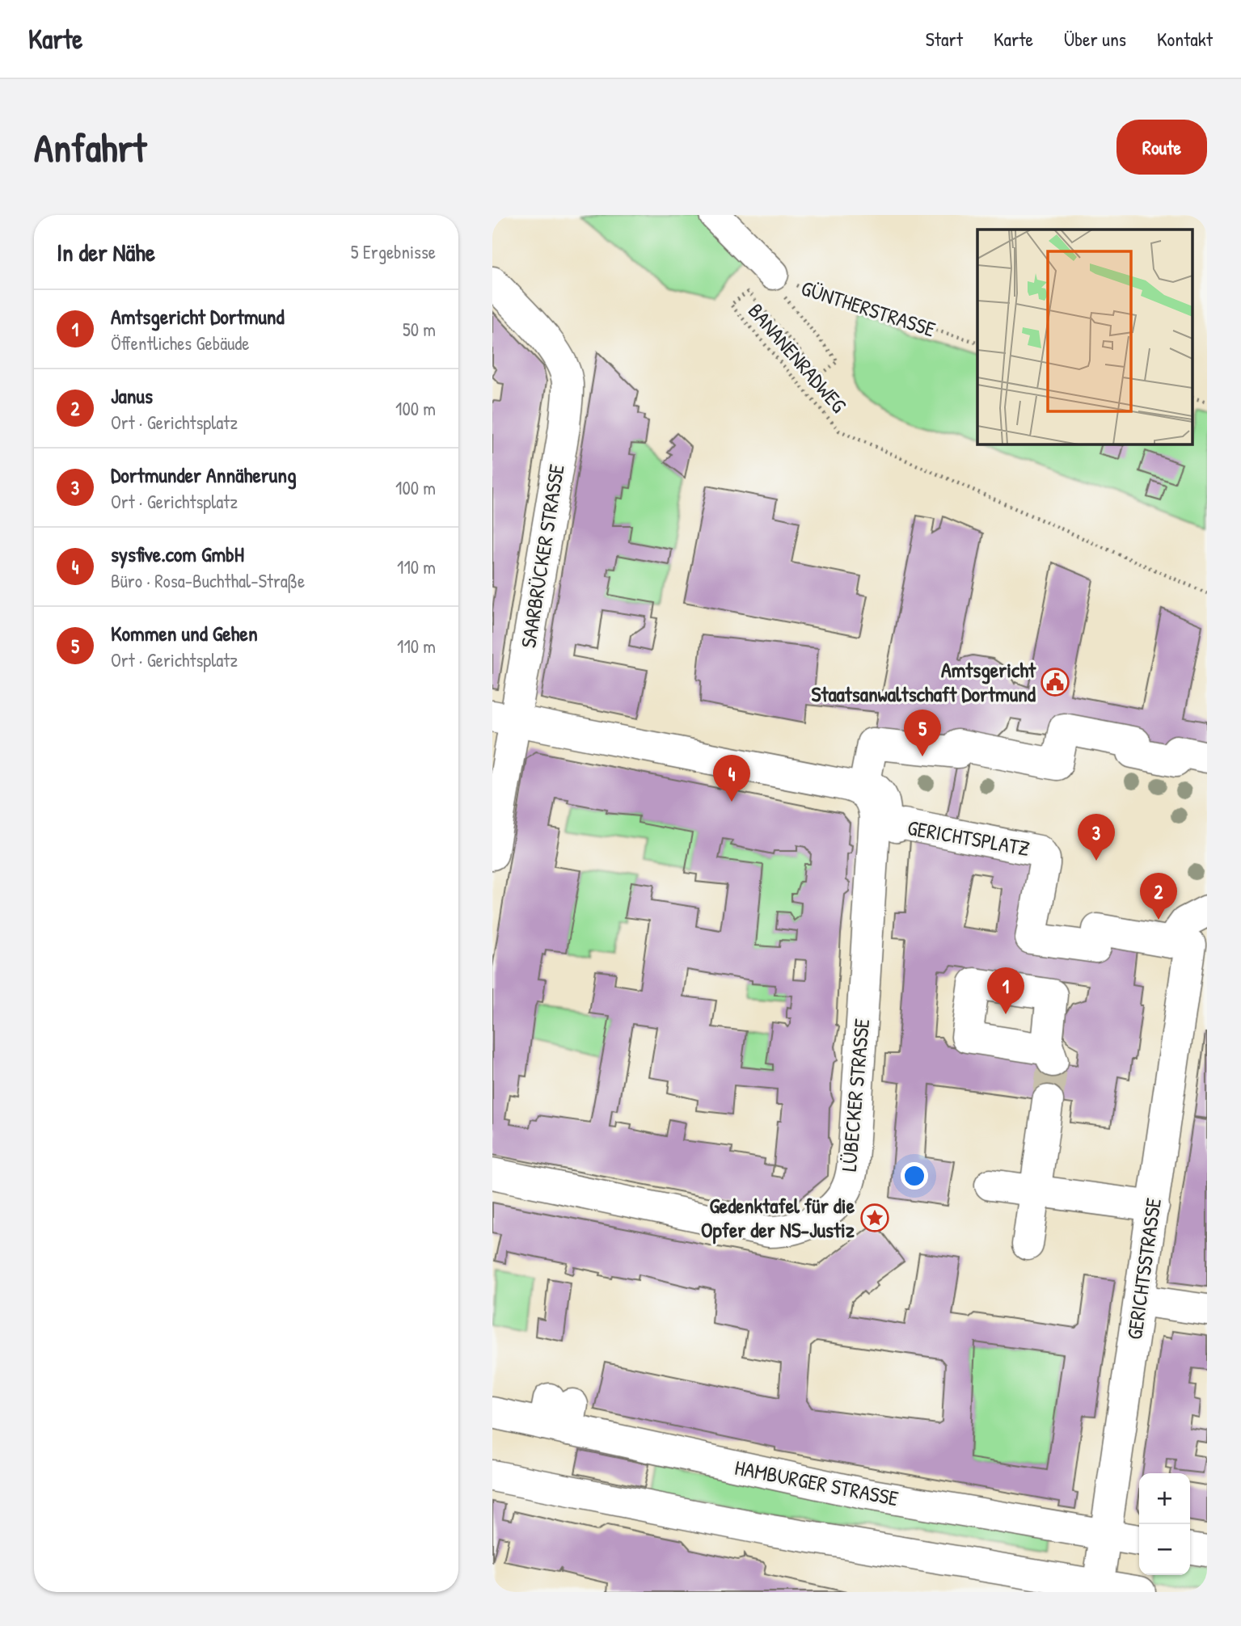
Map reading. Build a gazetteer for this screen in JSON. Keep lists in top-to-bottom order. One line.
{"streets":{"street":["SAARBRÜCKER STRASSE","GERICHTSPLATZ","LÜBECKER STRASSE","GERICHTSSTRASSE","HAMBURGER STRASSE"],"path":["GÜNTHERSTRASSE","BANANENRADWEG"]},"crossings":[["GÜNTHERSTRASSE","BANANENRADWEG"],["SAARBRÜCKER STRASSE","LÜBECKER STRASSE"],["GERICHTSSTRASSE","HAMBURGER STRASSE"]],"places":{"public building":["Amtsgericht Staatsanwaltschaft Dortmund"],"place":["Gedenktafel für die Opfer der NS-Justiz"]},"page":{"header":"Karte","nav":["Start","Karte","Über uns","Kontakt"],"buttons":"Route","title":"Anfahrt","heading":["In der Nähe","5 Ergebnisse"],"list":[{"mark":"1","name":"Amtsgericht Dortmund","note":"Öffentliches Gebäude","value":"50 m"},{"mark":"2","name":"Janus","note":"Ort · Gerichtsplatz","value":"100 m"},{"mark":"3","name":"Dortmunder Annäherung","note":"Ort · Gerichtsplatz","value":"100 m"},{"mark":"4","name":"sysfive.com GmbH","note":"Büro · Rosa-Buchthal-Straße","value":"110 m"},{"mark":"5","name":"Kommen und Gehen","note":"Ort · Gerichtsplatz","value":"110 m"}],"pins":["5","4","3","2","1"],"map_buttons":["+","−"]}}
